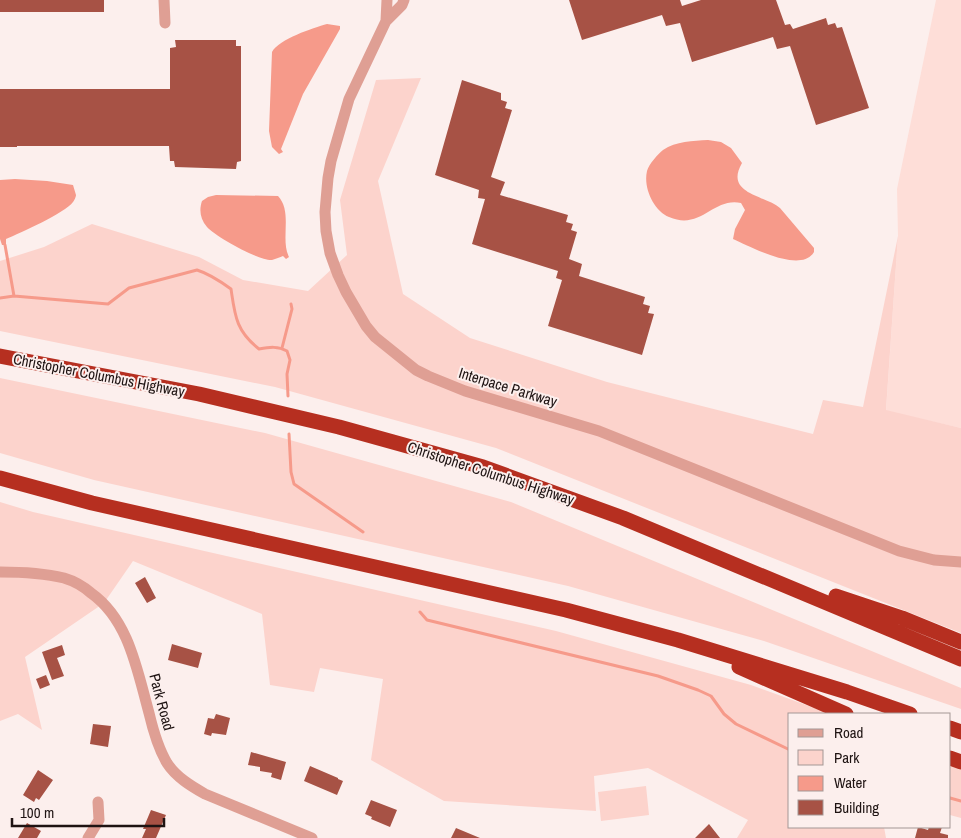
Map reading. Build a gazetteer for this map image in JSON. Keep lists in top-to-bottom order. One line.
{"streets":{"highway":["Christopher Columbus Highway"],"street":["Interpace Parkway","Park Road"]},"legend":["Road","Park","Water","Building"],"scale_bar":"100 m"}
